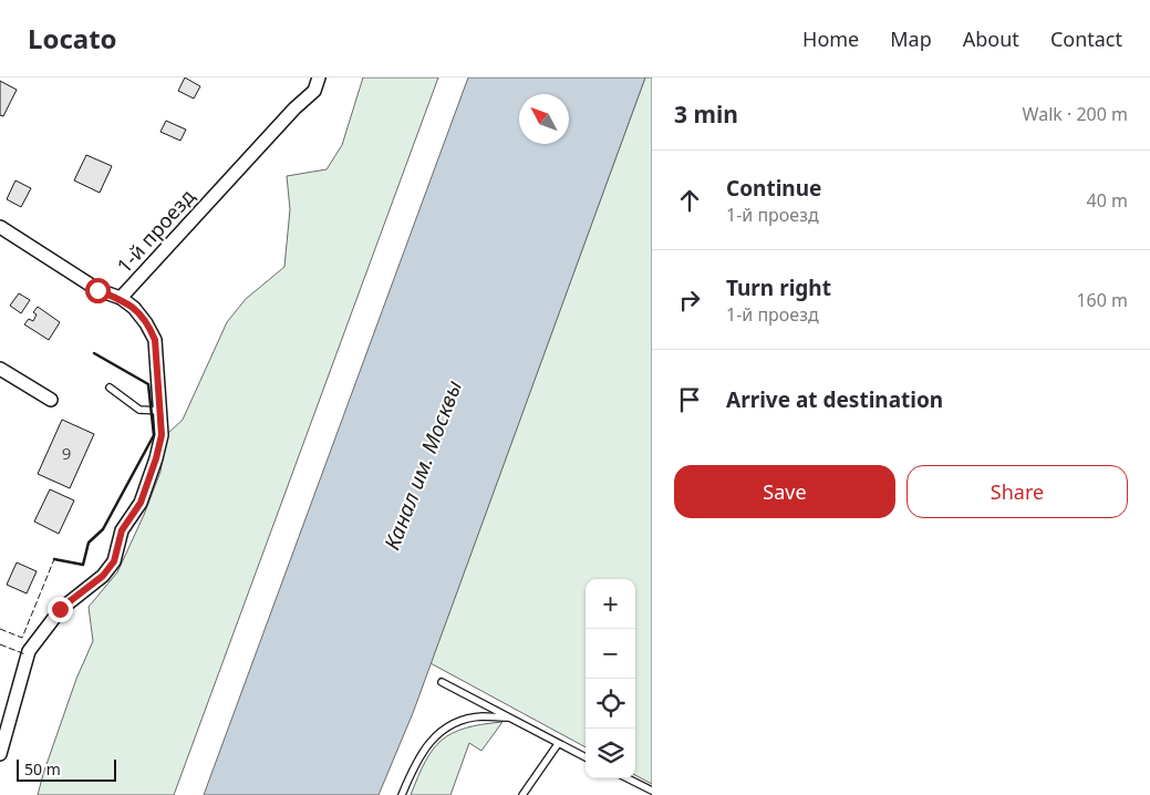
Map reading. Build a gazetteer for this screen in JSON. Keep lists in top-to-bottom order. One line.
{"streets":{"street":["1-й проезд"]},"water":["Канал им. Москвы"],"house_numbers":["9"],"scale_bar":"50 m","north":"top left","page":{"header":"Locato","nav":["Home","Map","About","Contact"],"heading":["3 min","Walk · 200 m"],"list":[["Continue","1-й проезд","40 m"],["Turn right","1-й проезд","160 m"],"Arrive at destination"],"buttons":["Save","Share"],"map_buttons":["+","−"],"scale":"50 m"}}
